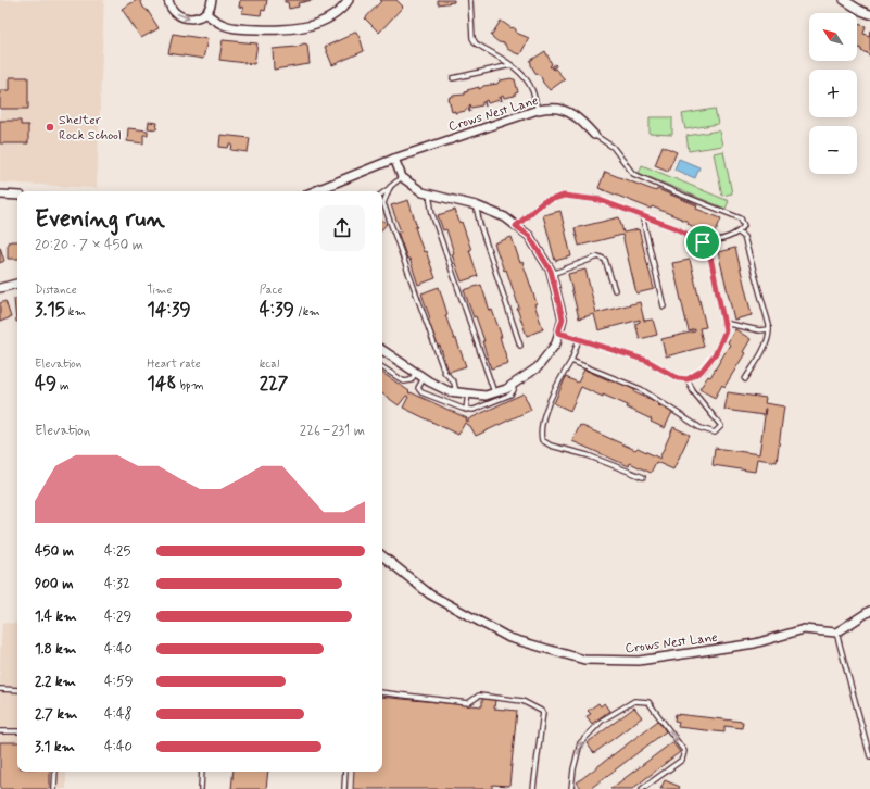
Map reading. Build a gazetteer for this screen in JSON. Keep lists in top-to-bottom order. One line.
{"streets":{"street":["Crows Nest Lane"]},"places":["Shelter Rock School"],"north":"top left","page":{"map_buttons":["+","−"],"heading":["Evening run","20:20 · 7 × 450 m"],"stats":[["Distance","3.15 km"],["Time","14:39"],["Pace","4:39 /km"],["Elevation","49 m"],["Heart rate","148 bpm"],["kcal","227"]],"chart":["Elevation","226–231 m"],"list":[{"name":"450 m","note":"4:25"},{"name":"900 m","note":"4:32"},{"name":"1.4 km","note":"4:29"},{"name":"1.8 km","note":"4:40"},{"name":"2.2 km","note":"4:59"},{"name":"2.7 km","note":"4:48"},{"name":"3.1 km","note":"4:40"}]}}
